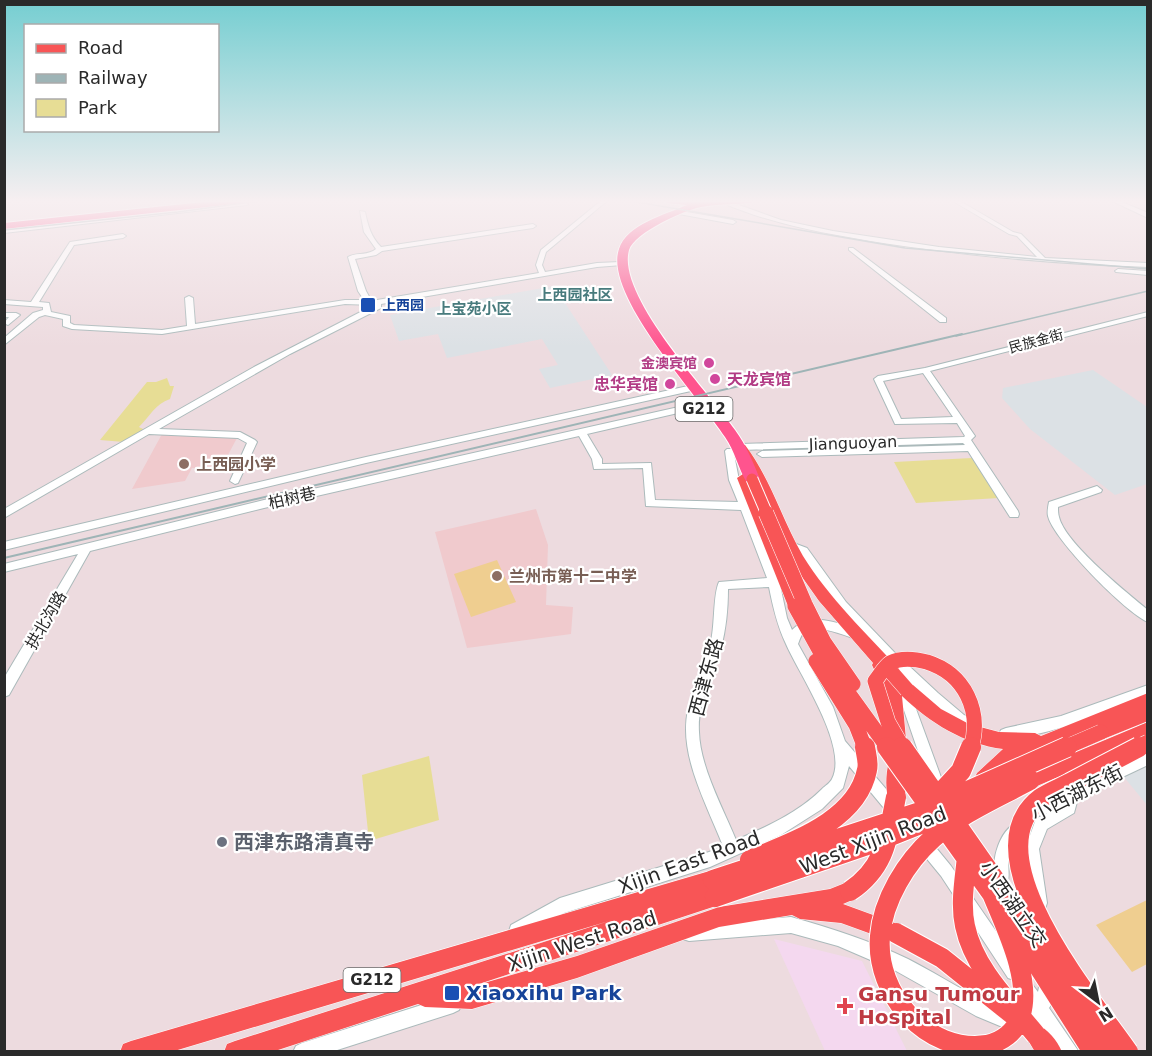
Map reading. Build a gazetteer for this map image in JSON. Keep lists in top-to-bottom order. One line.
{"streets":{"highway":["G212"],"main road":["West Xijin Road","Xijin East Road","小西湖立交","Xijin West Road"],"street":["民族金街","Jianguoyan","柏树巷","拱北沟路","西津东路","小西湖东街"]},"crossings":[["G212","Jianguoyan"],["G212","柏树巷"],["G212","小西湖立交"],["G212","Xijin West Road"],["柏树巷","拱北沟路"],["西津东路","Xijin East Road"],["West Xijin Road","Xijin West Road"],["Xijin East Road","Xijin West Road"]],"districts":["上西园社区","上宝苑小区"],"places":{"transit":["上西园","Xiaoxihu Park"],"other":["金澳宾馆","天龙宾馆","忠华宾馆","上西园小学","兰州市第十二中学","西津东路清真寺"],"health":["Gansu Tumour Hospital"]},"legend":["Road","Railway","Park"],"north":"bottom right"}
